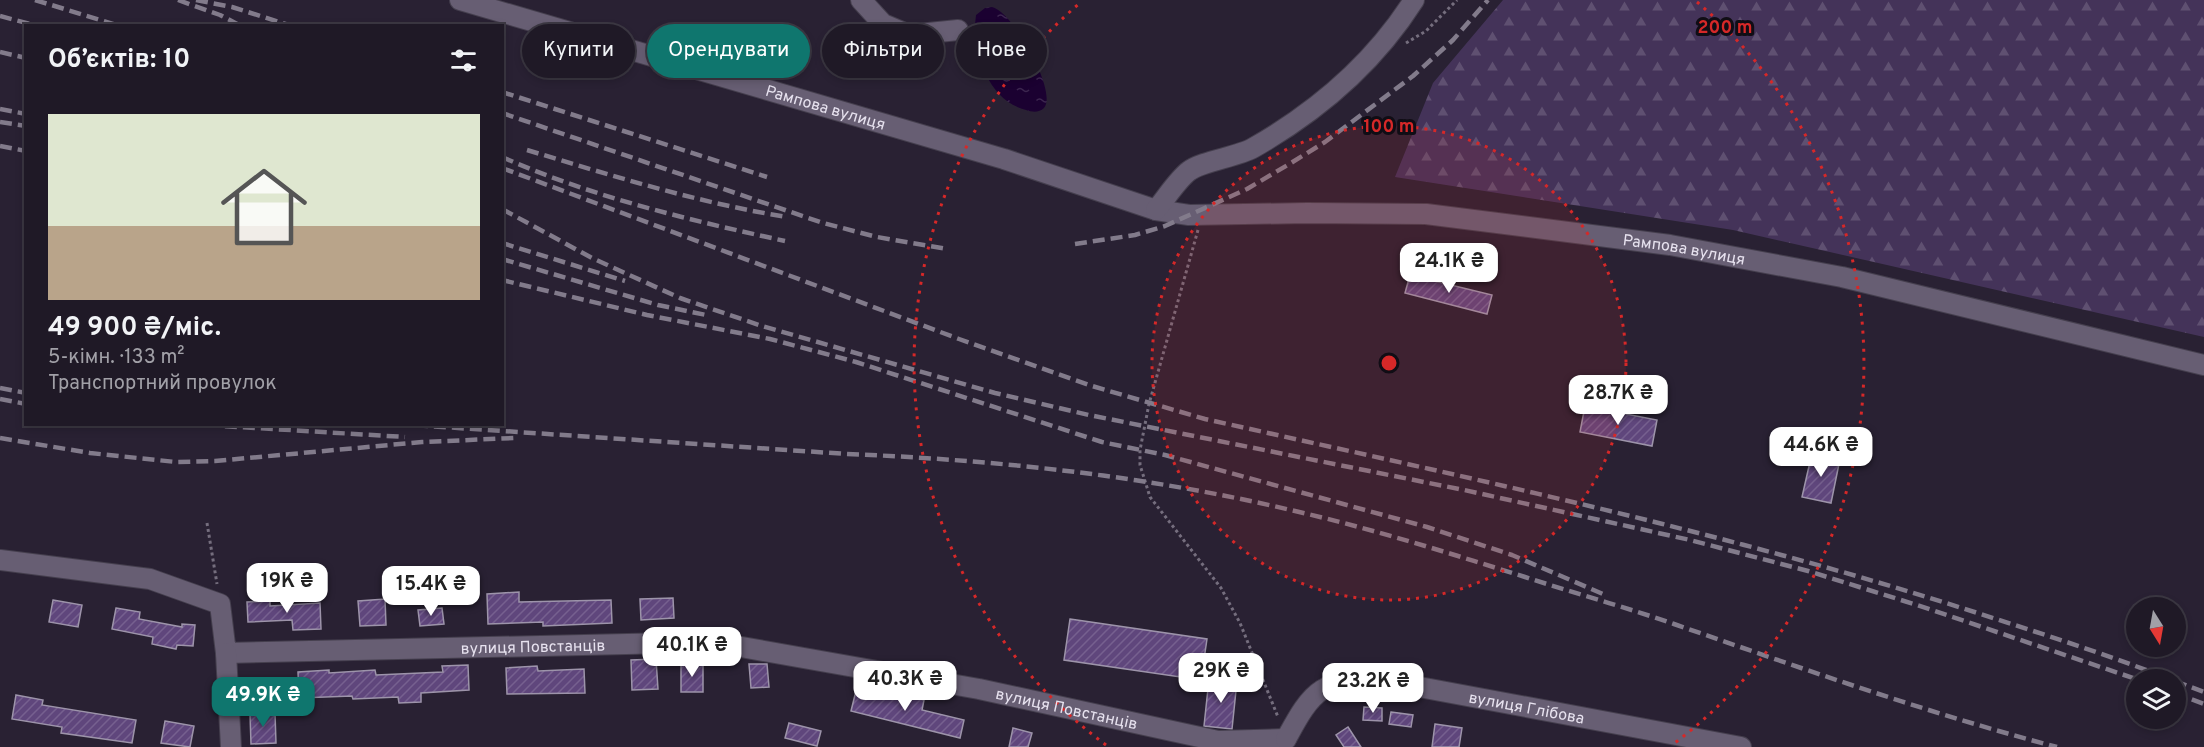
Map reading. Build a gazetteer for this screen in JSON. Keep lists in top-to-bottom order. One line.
{"streets":{"street":["Рампова вулиця","вулиця Повстанців","вулиця Глібова"]},"crossings":[["вулиця Повстанців","вулиця Глібова"]],"north":"bottom","page":{"chip":["Купити","Орендувати","Фільтри","Нове"],"heading":"Об’єктів: 10","list":[{"name":"49 900 ₴/міс.","note":"5-кімн. · 133 m² · Транспортний провулок"}],"price":["24.1K ₴","28.7K ₴","44.6K ₴","19K ₴","15.4K ₴","40.1K ₴","29K ₴","40.3K ₴","23.2K ₴","49.9K ₴"]},"rings":["200 m","100 m"]}
